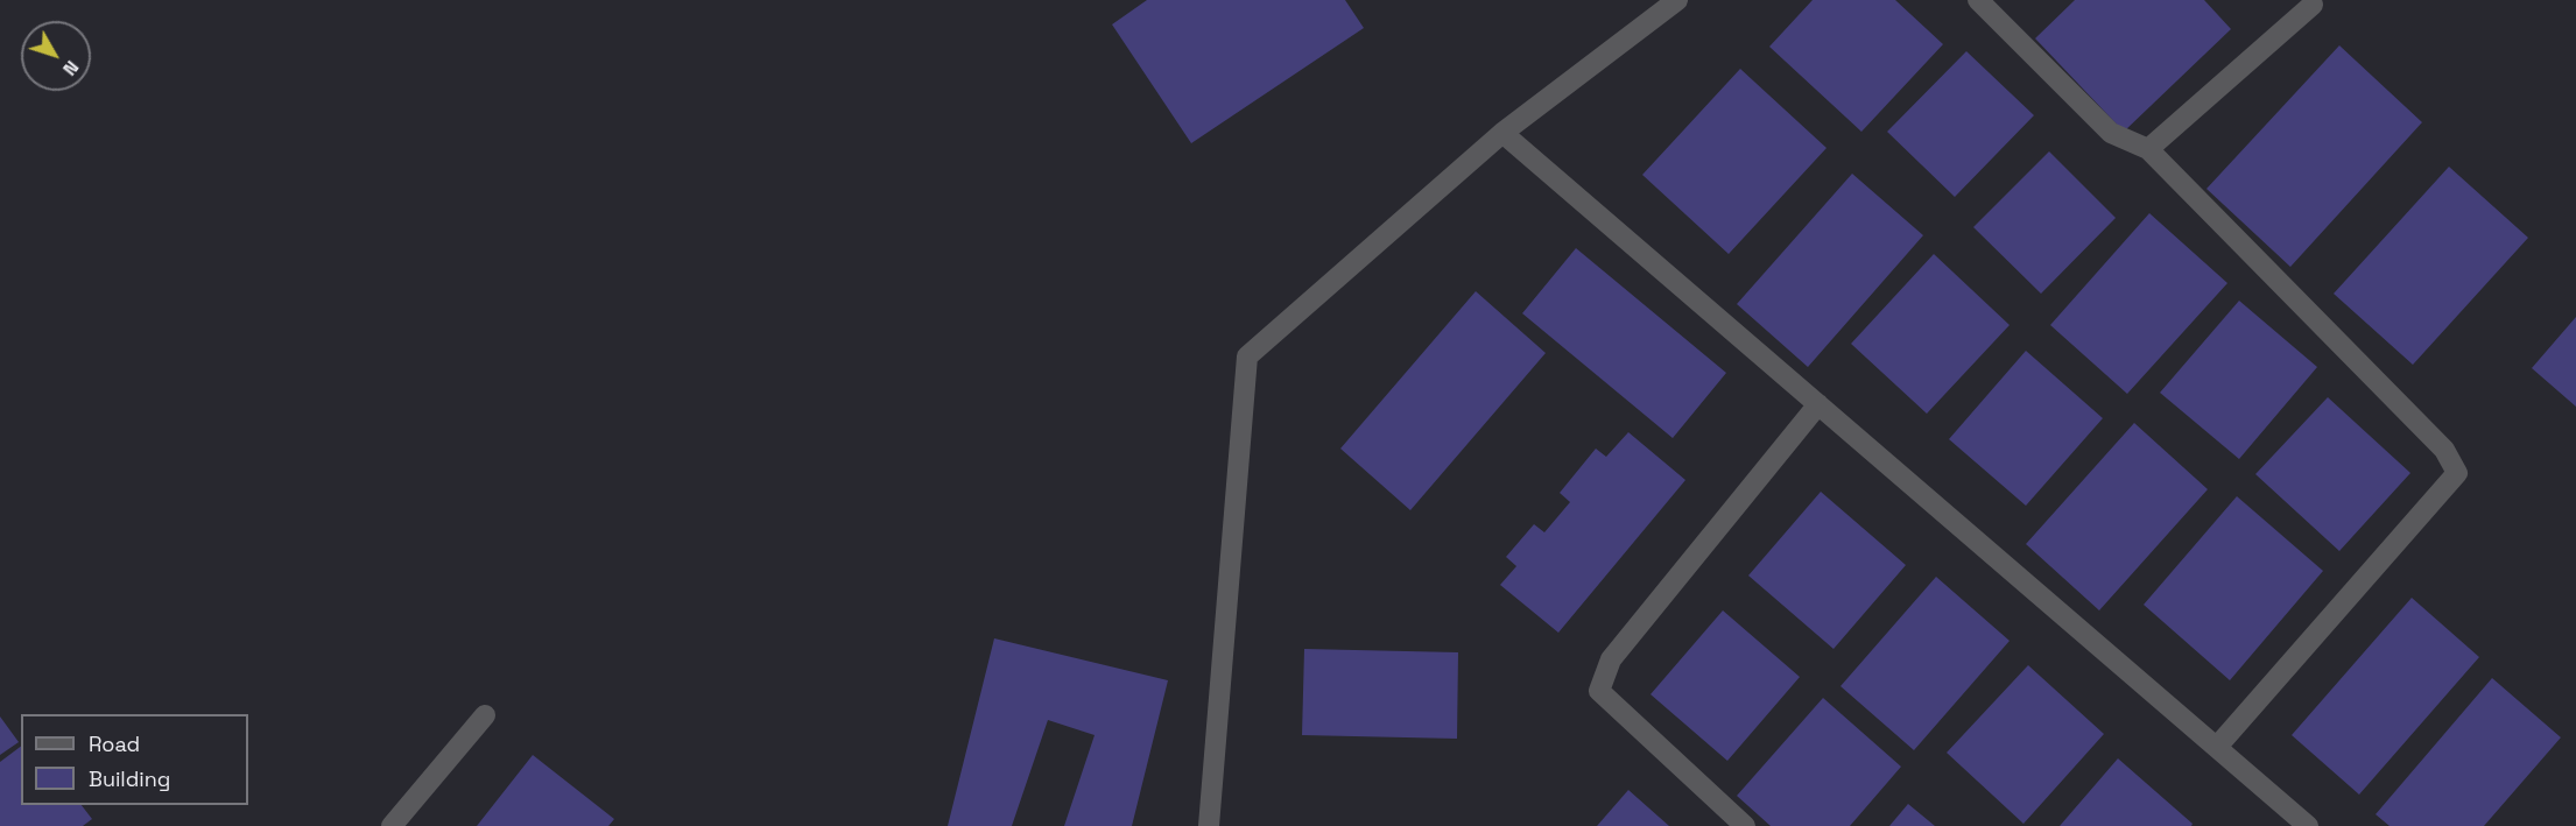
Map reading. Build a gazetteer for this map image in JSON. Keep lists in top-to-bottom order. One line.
{"legend":["Road","Building"],"north":"bottom right"}
